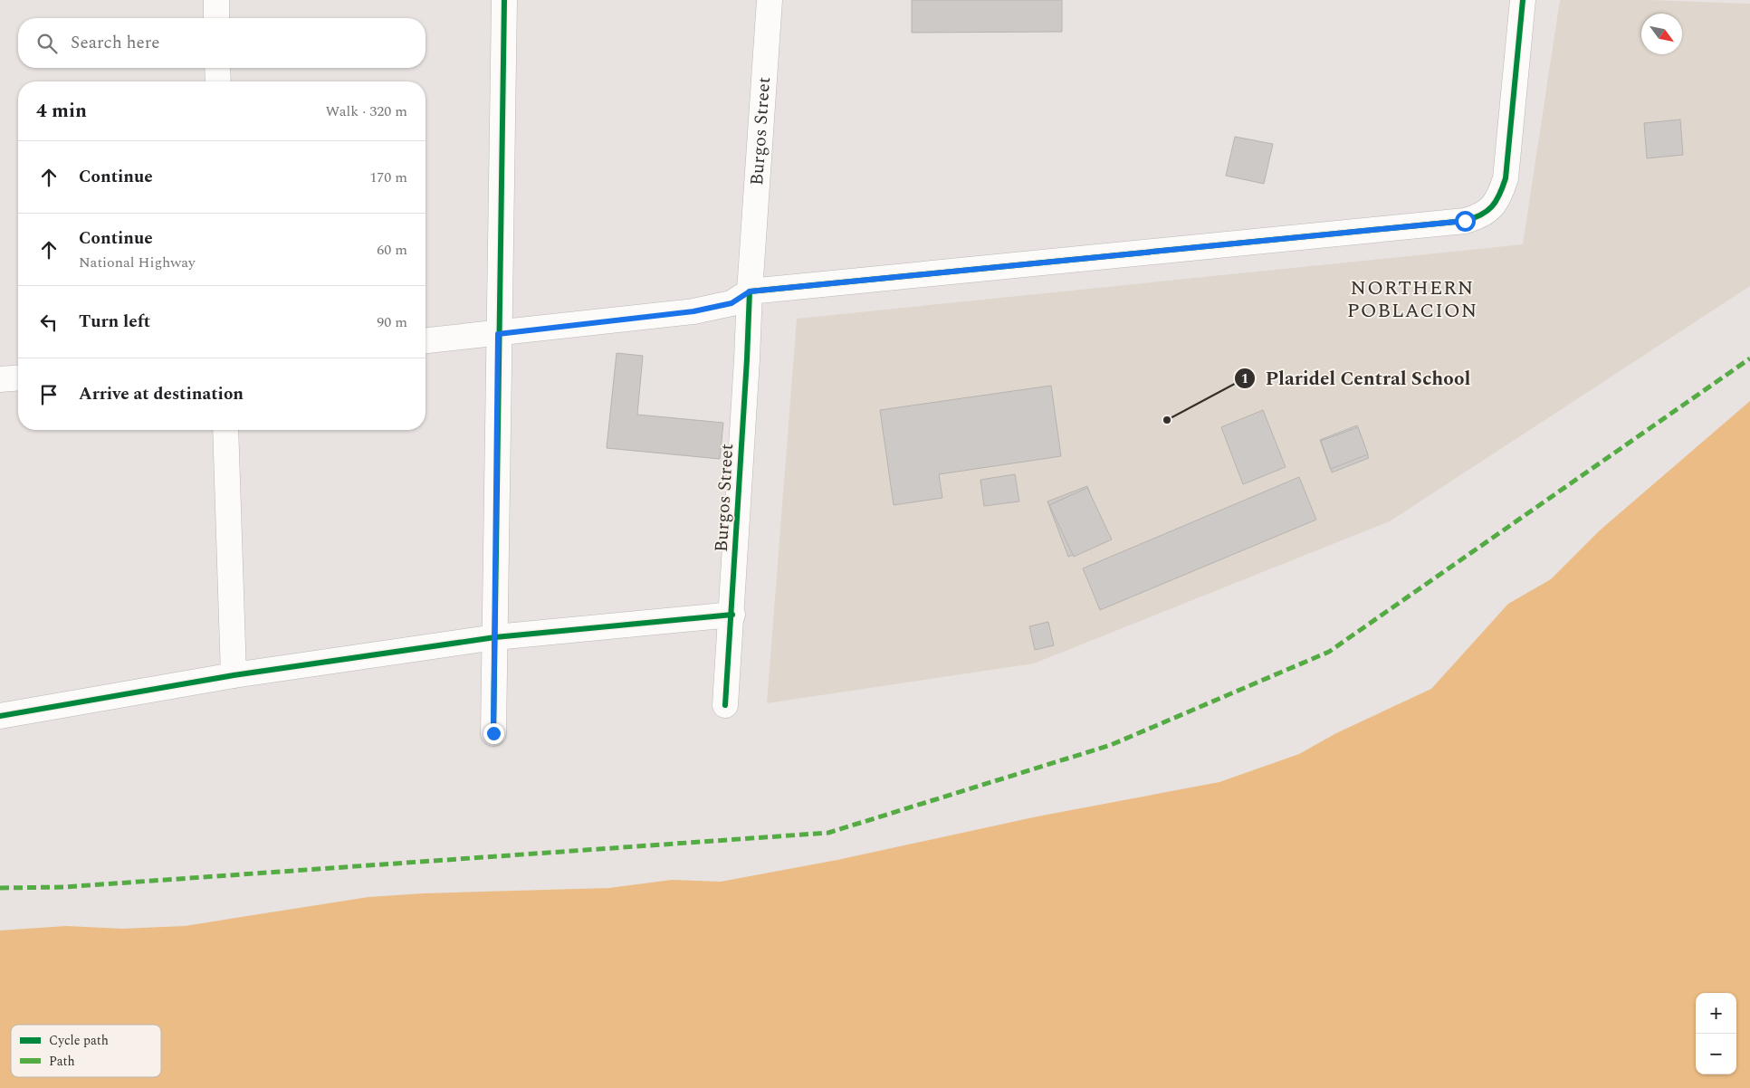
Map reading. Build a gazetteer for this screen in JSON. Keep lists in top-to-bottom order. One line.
{"streets":{"street":["Burgos Street"]},"districts":["NORTHERN POBLACION"],"places":["Plaridel Central School"],"legend":["Cycle path","Path"],"north":"bottom right","page":{"search":"Search here","heading":["4 min","Walk · 320 m"],"list":[["Continue","170 m"],["Continue","National Highway","60 m"],["Turn left","90 m"],"Arrive at destination"],"map_buttons":["+","−"]}}
